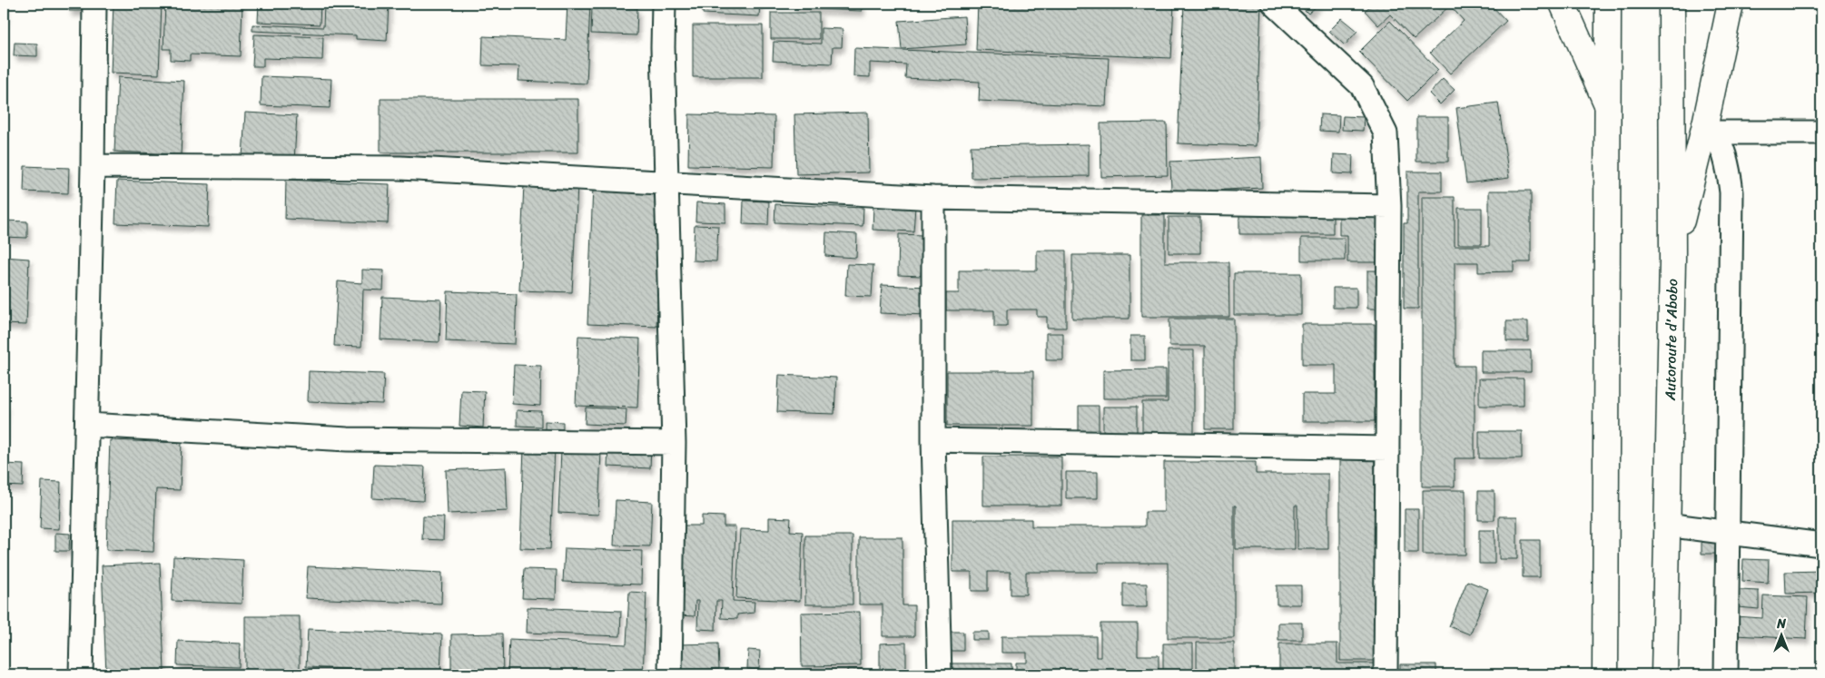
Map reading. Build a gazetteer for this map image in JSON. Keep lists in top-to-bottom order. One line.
{"streets":{"main road":["Autoroute d'Abobo"]},"north":"top"}
